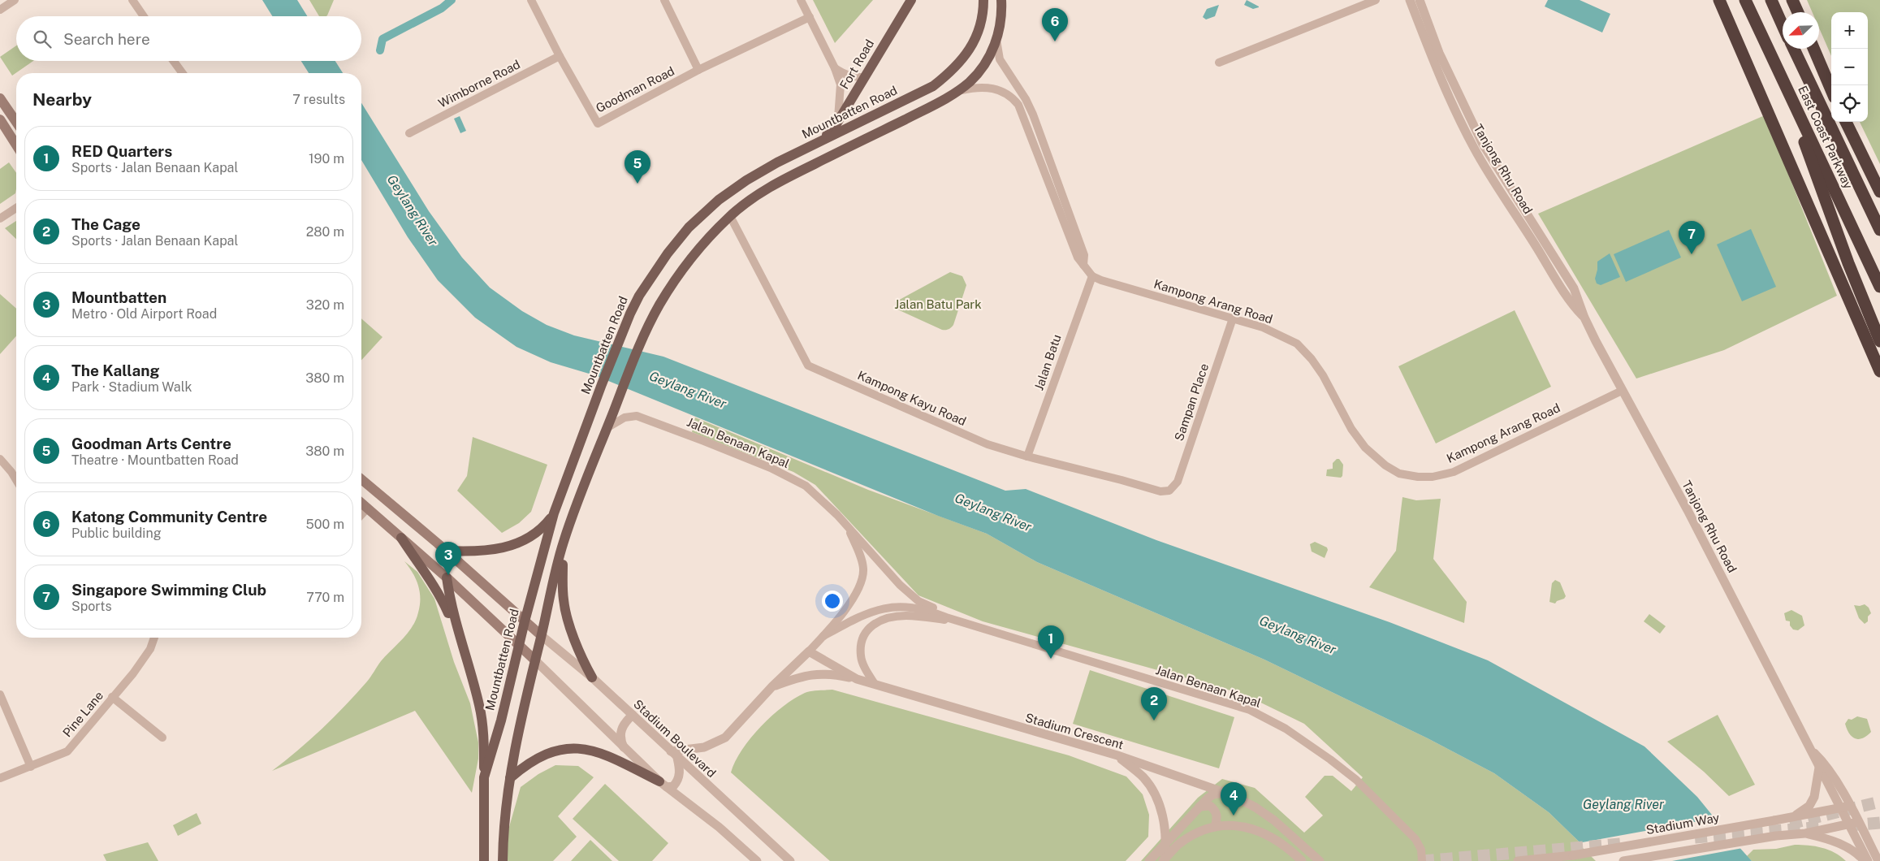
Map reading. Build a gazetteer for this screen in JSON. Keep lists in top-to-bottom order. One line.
{"streets":{"highway":["East Coast Parkway"],"main road":["Fort Road","Mountbatten Road"],"street":["Wimborne Road","Goodman Road","Tanjong Rhu Road","Kampong Arang Road","Jalan Batu","Kampong Kayu Road","Sampan Place","Jalan Benaan Kapal","Pine Lane","Stadium Crescent","Stadium Boulevard","Stadium Way"]},"crossings":[["Fort Road","Mountbatten Road"],["Wimborne Road","Goodman Road"],["Tanjong Rhu Road","Kampong Arang Road"],["Tanjong Rhu Road","Stadium Way"],["Kampong Arang Road","Jalan Batu"],["Kampong Arang Road","Sampan Place"],["Jalan Batu","Kampong Kayu Road"],["Kampong Kayu Road","Sampan Place"],["Jalan Benaan Kapal","Stadium Crescent"]],"water":["Geylang River"],"parks":["Jalan Batu Park"],"north":"bottom left","page":{"pins":["6","5","7","3","1","2","4"],"map_buttons":["+","−"],"search":"Search here","heading":["Nearby","7 results"],"list":[{"mark":"1","name":"RED Quarters","note":"Sports · Jalan Benaan Kapal","value":"190 m"},{"mark":"2","name":"The Cage","note":"Sports · Jalan Benaan Kapal","value":"280 m"},{"mark":"3","name":"Mountbatten","note":"Metro · Old Airport Road","value":"320 m"},{"mark":"4","name":"The Kallang","note":"Park · Stadium Walk","value":"380 m"},{"mark":"5","name":"Goodman Arts Centre","note":"Theatre · Mountbatten Road","value":"380 m"},{"mark":"6","name":"Katong Community Centre","note":"Public building","value":"500 m"},{"mark":"7","name":"Singapore Swimming Club","note":"Sports","value":"770 m"}]}}
